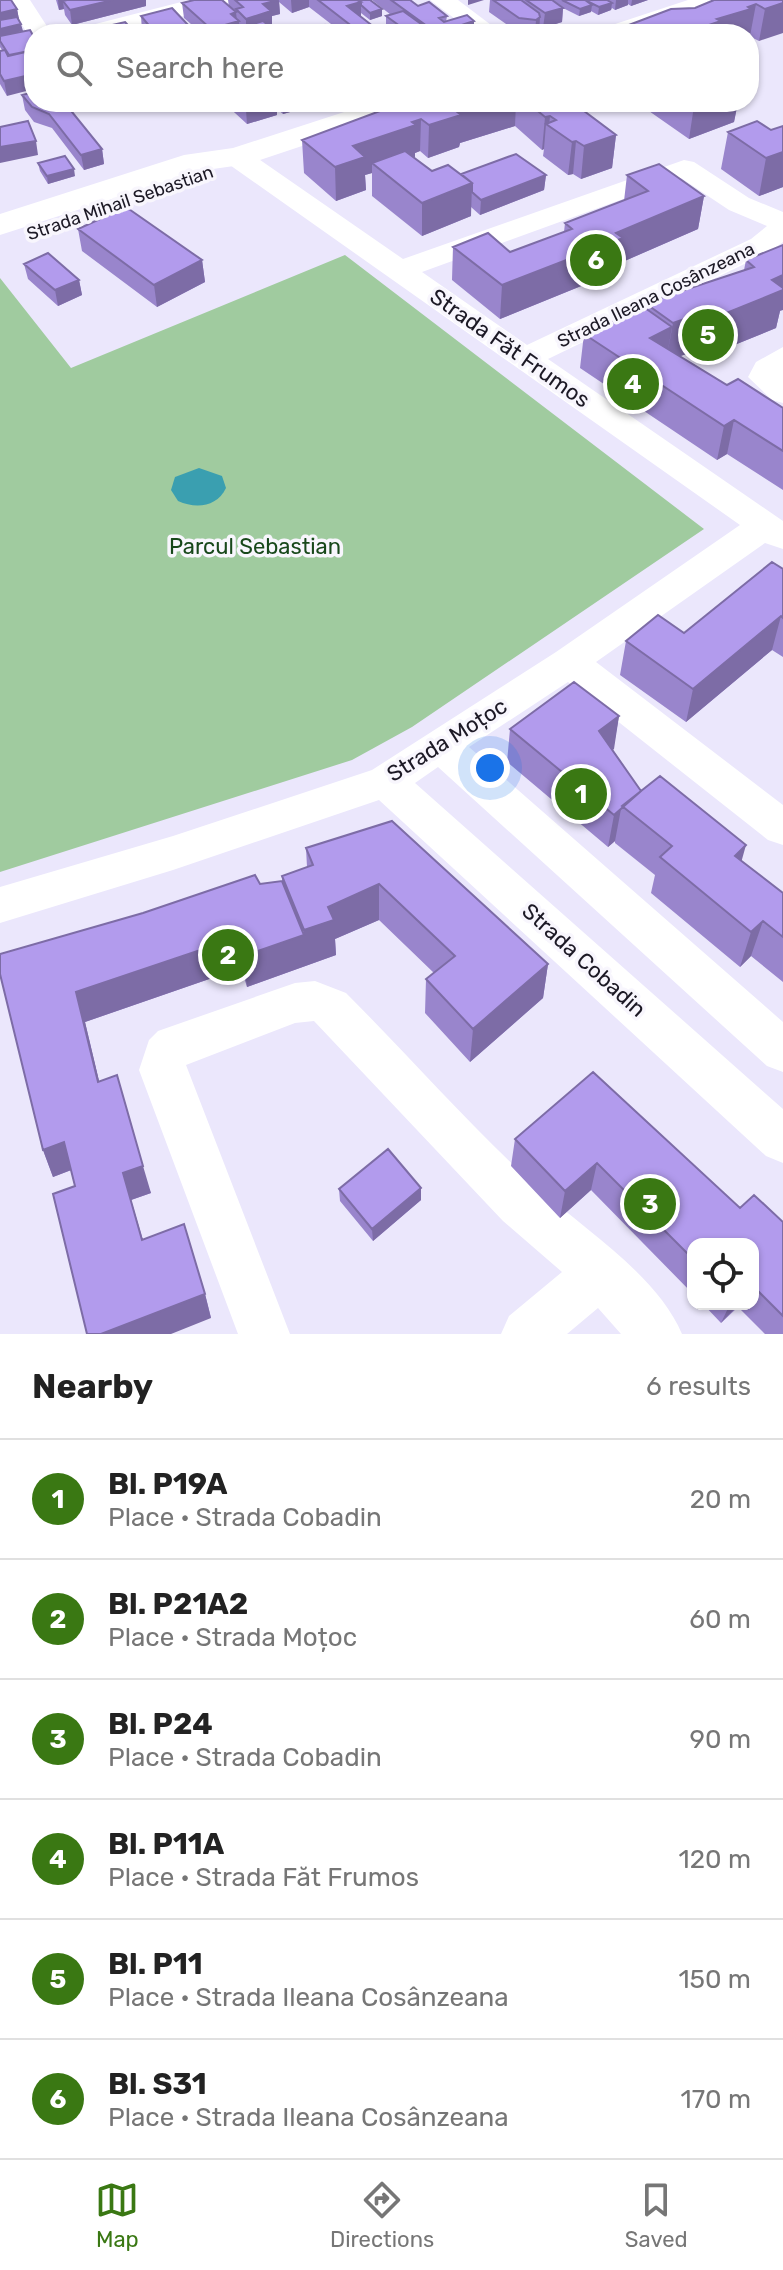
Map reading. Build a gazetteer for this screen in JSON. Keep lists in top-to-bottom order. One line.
{"streets":{"main road":["Strada Mihail Sebastian"],"street":["Strada Ileana Cosânzeana","Strada Făt Frumos","Strada Moțoc","Strada Cobadin"]},"crossings":[["Strada Mihail Sebastian","Strada Făt Frumos"],["Strada Ileana Cosânzeana","Strada Făt Frumos"],["Strada Făt Frumos","Strada Moțoc"],["Strada Moțoc","Strada Cobadin"]],"parks":["Parcul Sebastian"],"page":{"search":"Search here","pins":["6","5","4","1","2","3"],"heading":["Nearby","6 results"],"list":[{"mark":"1","name":"Bl. P19A","note":"Place · Strada Cobadin","value":"20 m"},{"mark":"2","name":"Bl. P21A2","note":"Place · Strada Moțoc","value":"60 m"},{"mark":"3","name":"Bl. P24","note":"Place · Strada Cobadin","value":"90 m"},{"mark":"4","name":"Bl. P11A","note":"Place · Strada Făt Frumos","value":"120 m"},{"mark":"5","name":"Bl. P11","note":"Place · Strada Ileana Cosânzeana","value":"150 m"},{"mark":"6","name":"Bl. S31","note":"Place · Strada Ileana Cosânzeana","value":"170 m"}],"nav":["Map","Directions","Saved"]}}
